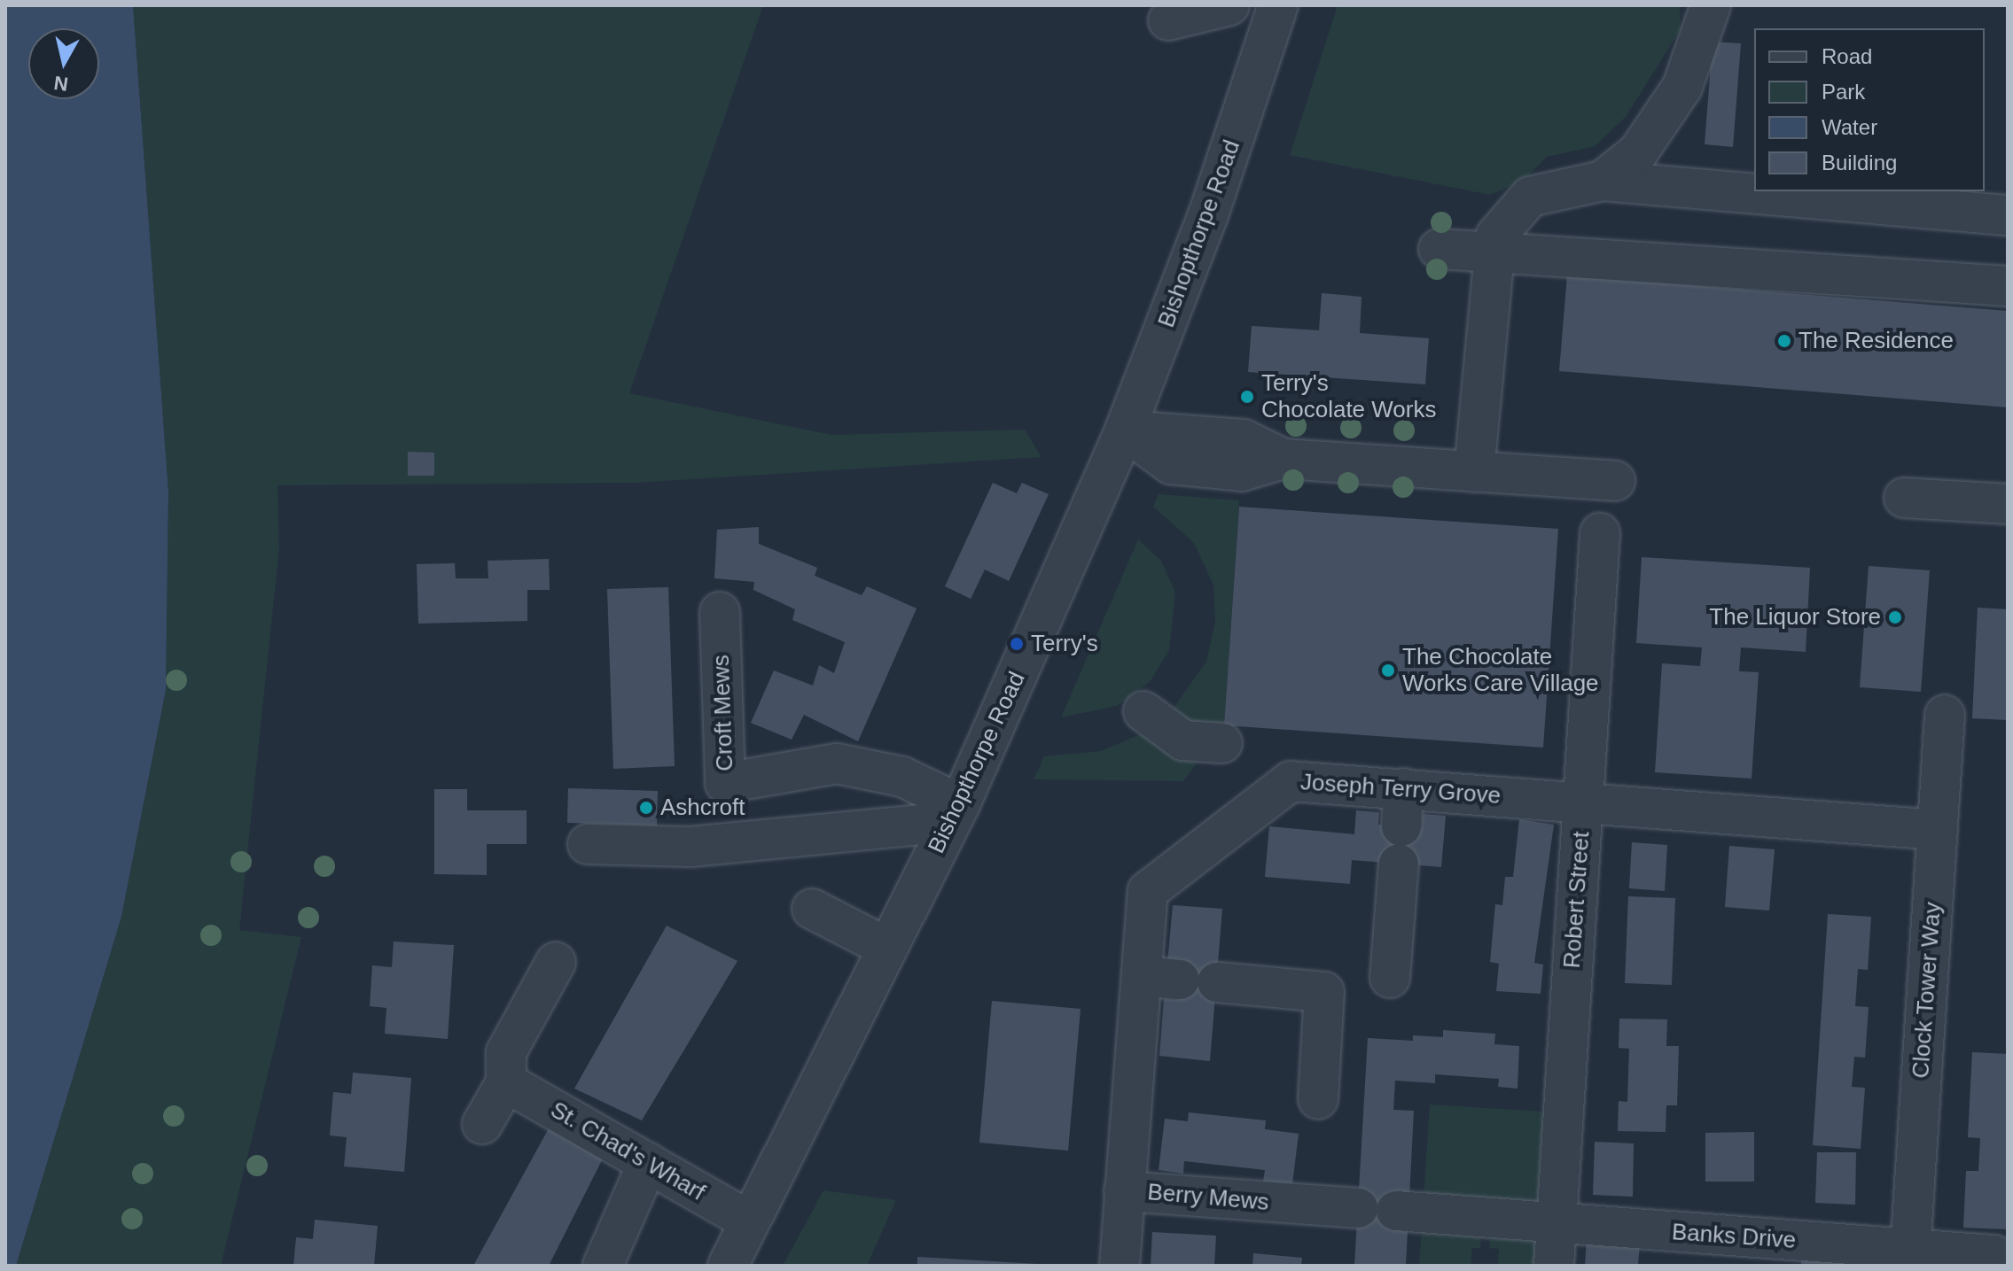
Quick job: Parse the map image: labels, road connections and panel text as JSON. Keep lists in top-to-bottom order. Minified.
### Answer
{"streets":{"street":["Bishopthorpe Road","Croft Mews","Joseph Terry Grove","Robert Street","Clock Tower Way","St. Chad's Wharf","Berry Mews","Banks Drive"]},"crossings":[["Bishopthorpe Road","Croft Mews"],["Bishopthorpe Road","St. Chad's Wharf"],["Joseph Terry Grove","Robert Street"],["Joseph Terry Grove","Clock Tower Way"],["Joseph Terry Grove","Berry Mews"],["Robert Street","Banks Drive"],["Clock Tower Way","Banks Drive"]],"places":["The Residence","Terry's Chocolate Works","The Liquor Store","Terry's","The Chocolate Works Care Village","Ashcroft"],"legend":["Road","Park","Water","Building"],"north":"bottom"}
